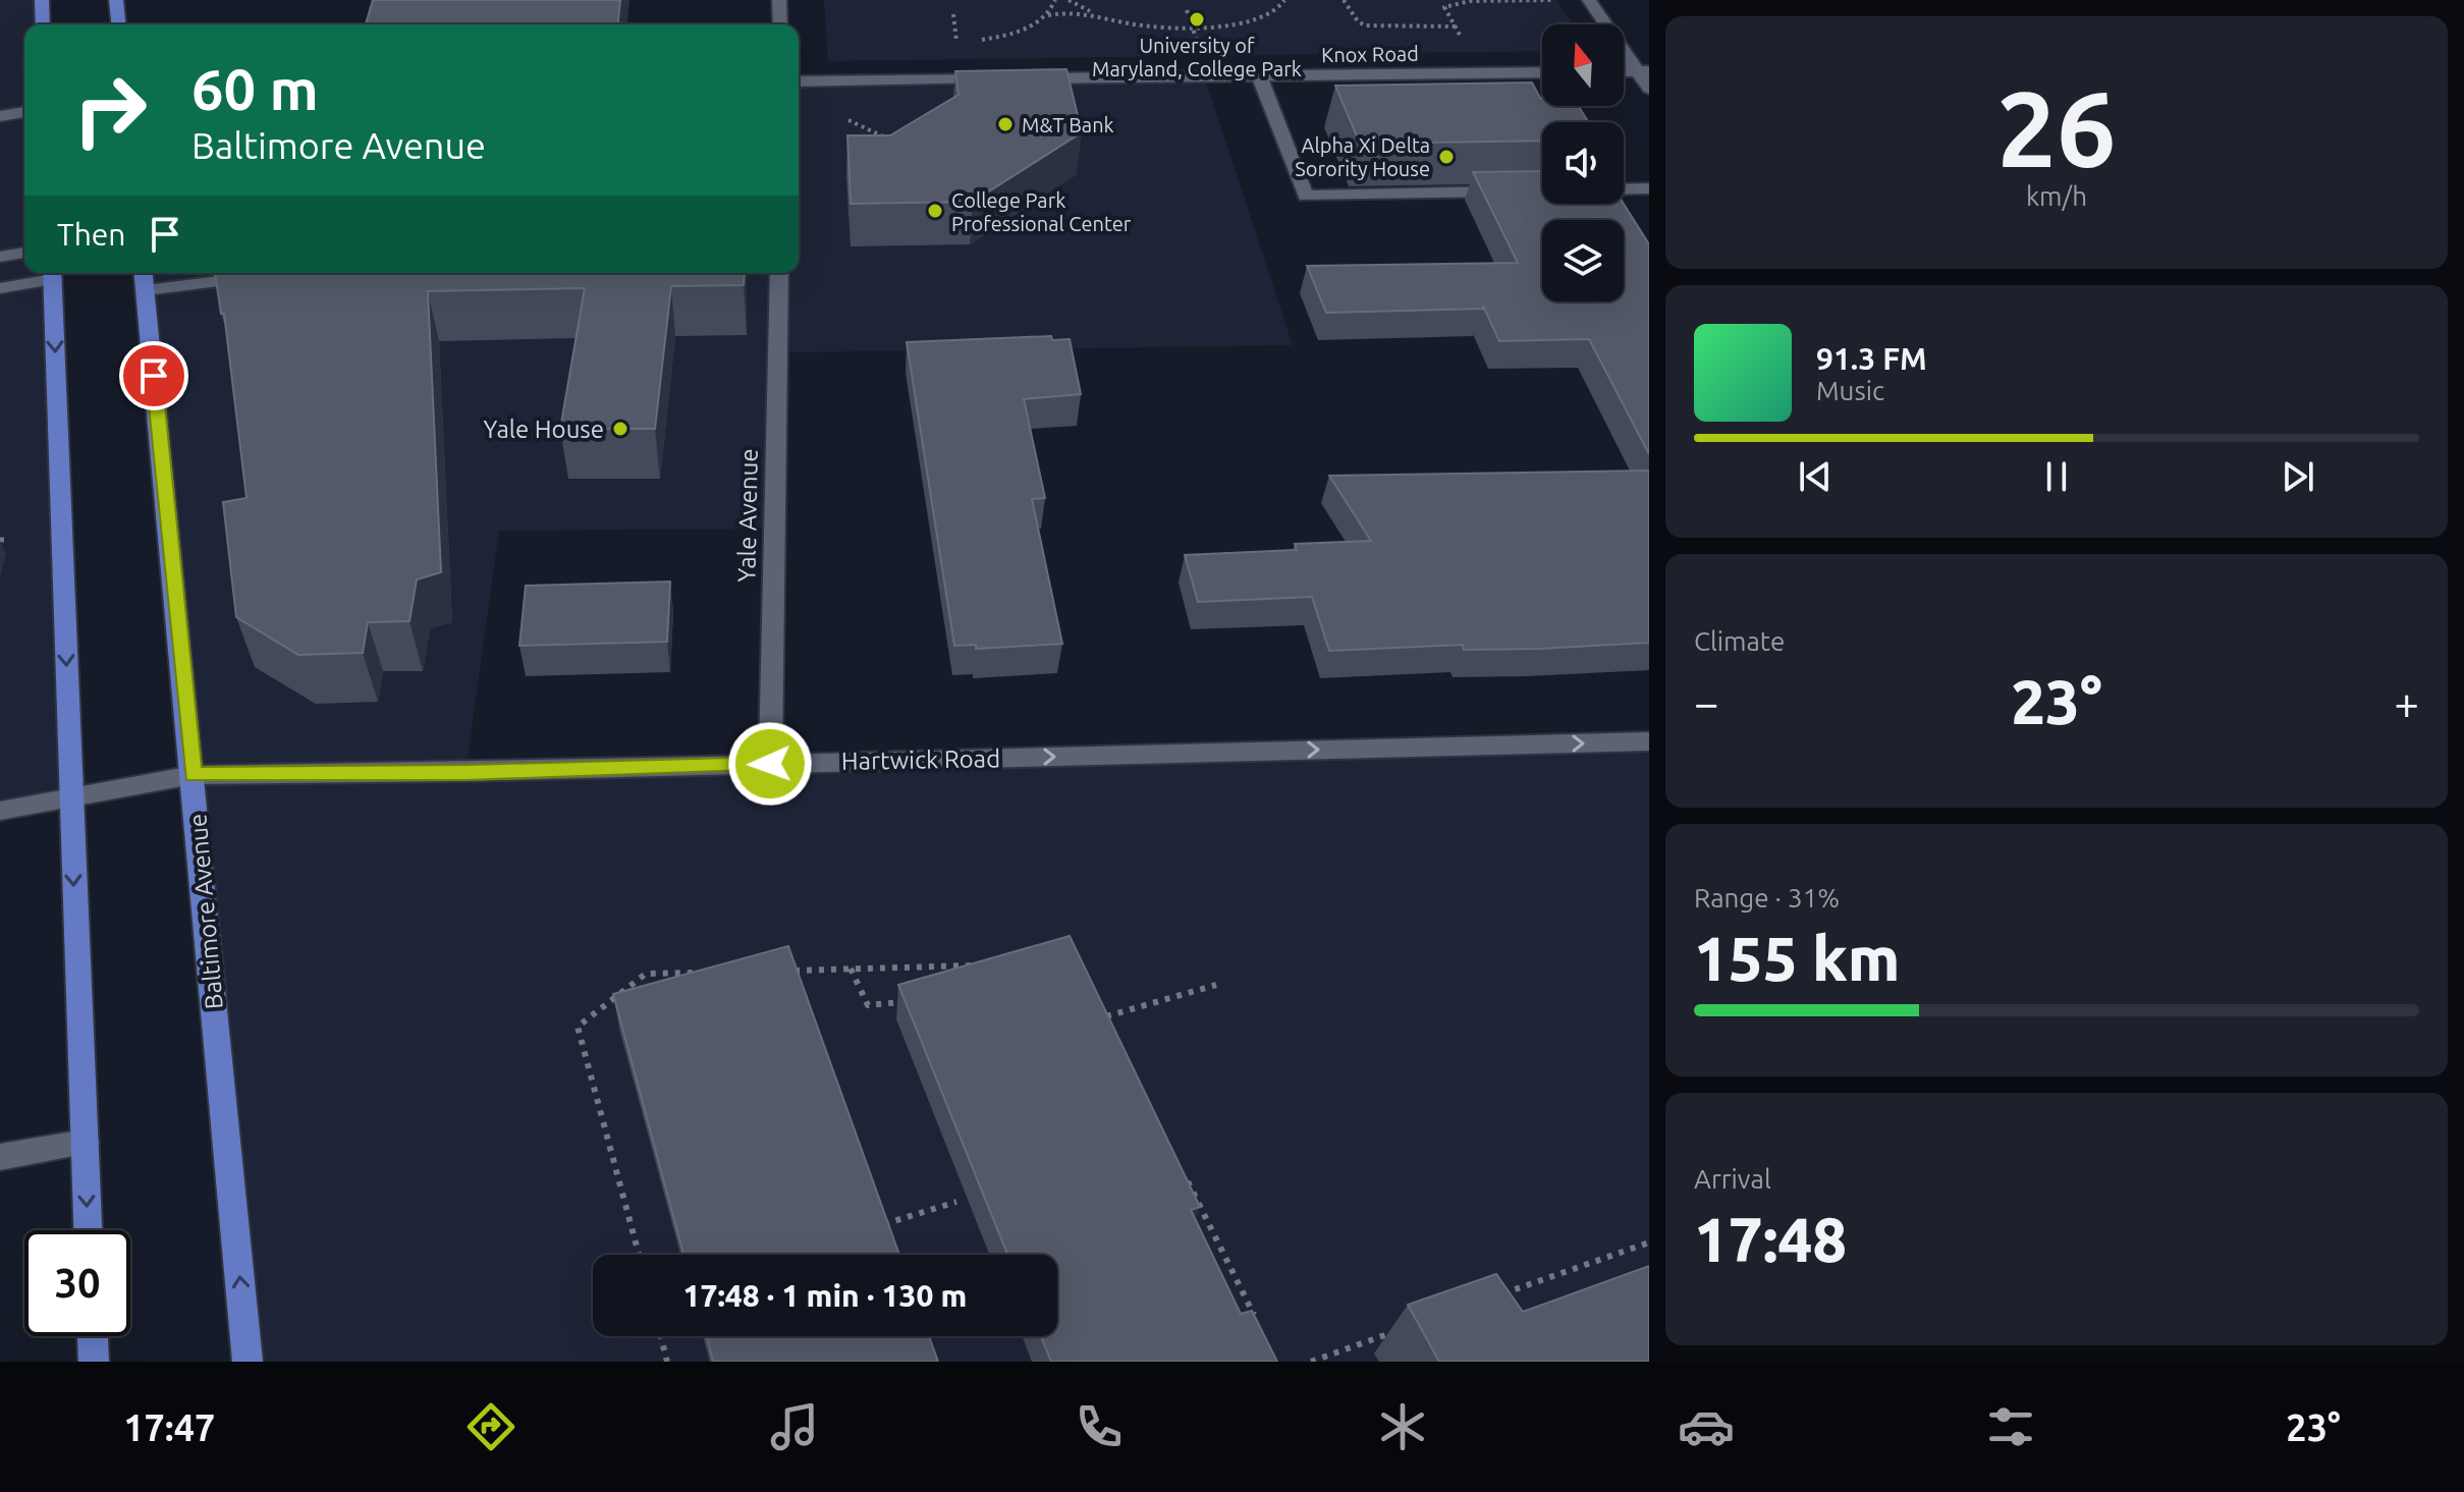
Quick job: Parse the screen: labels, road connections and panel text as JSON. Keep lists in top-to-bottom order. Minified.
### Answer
{"streets":{"main road":["Baltimore Avenue"],"street":["Knox Road","Yale Avenue","Hartwick Road"]},"crossings":[["Yale Avenue","Hartwick Road"],["Hartwick Road","Baltimore Avenue"]],"one_way":["Hartwick Road"],"places":["University of Maryland, College Park","M&T Bank","Alpha Xi Delta Sorority House","College Park Professional Center","Yale House"],"north":"top","page":{"tile":[["26","km/h"],"Climate",["Range · 31%","155 km"],["Arrival","17:48"]],"turn":["60 m","Baltimore Avenue"],"then":"Then","song":["91.3 FM","Music"],"heat":["−","23°","+"],"limit":"30","trip":"17:48 · 1 min · 130 m","tabs":["17:47","23°"]}}
